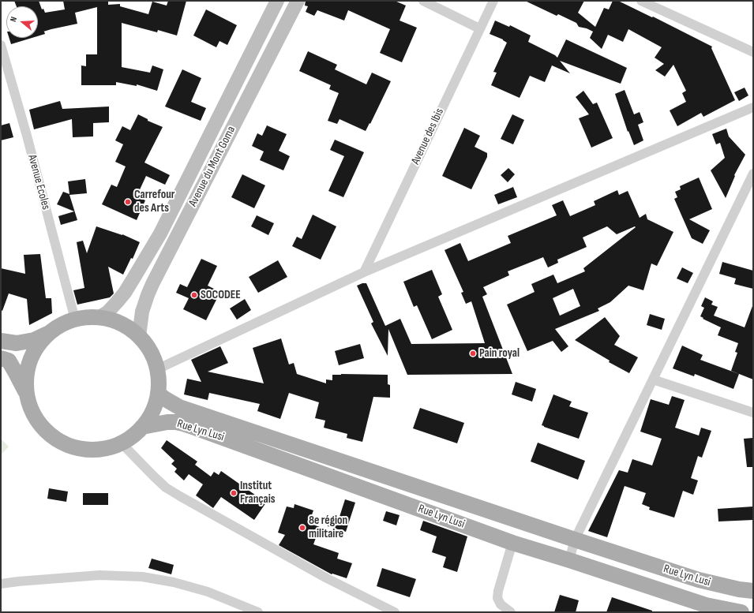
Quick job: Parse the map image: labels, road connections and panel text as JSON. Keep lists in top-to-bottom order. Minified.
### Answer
{"streets":{"main road":["Rue Lyn Lusi"],"street":["Avenue des Ibis","Avenue du Mont Goma","Avenue Ecoles"]},"places":["Carrefour des Arts","SOCODEE","Pain royal","Institut Français","8e région militaire"],"north":"left"}
